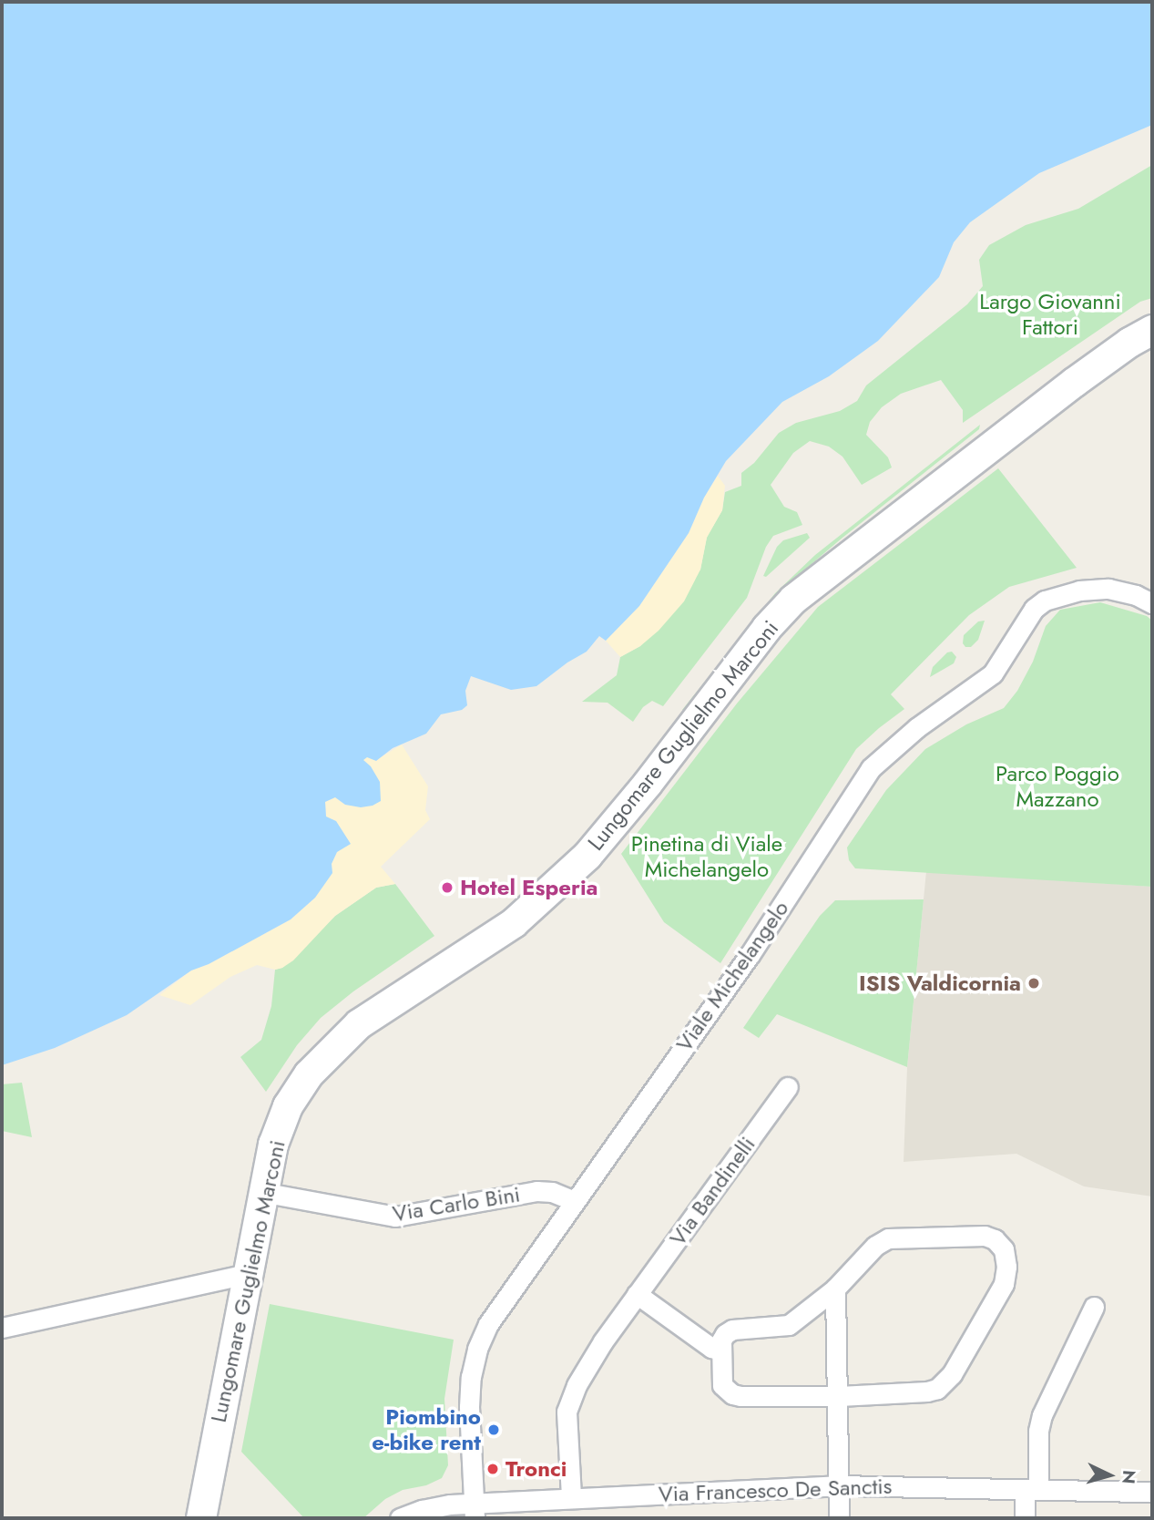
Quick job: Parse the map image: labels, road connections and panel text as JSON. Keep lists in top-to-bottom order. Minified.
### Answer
{"streets":{"street":["Lungomare Guglielmo Marconi","Viale Michelangelo","Via Bandinelli","Via Carlo Bini","Via Francesco De Sanctis"]},"crossings":[["Lungomare Guglielmo Marconi","Via Carlo Bini"],["Viale Michelangelo","Via Carlo Bini"],["Viale Michelangelo","Via Francesco De Sanctis"],["Via Bandinelli","Via Francesco De Sanctis"]],"parks":["Largo Giovanni Fattori","Parco Poggio Mazzano","Pinetina di Viale Michelangelo"],"places":["Hotel Esperia","ISIS Valdicornia","Piombino e-bike rent","Tronci"],"north":"right"}
